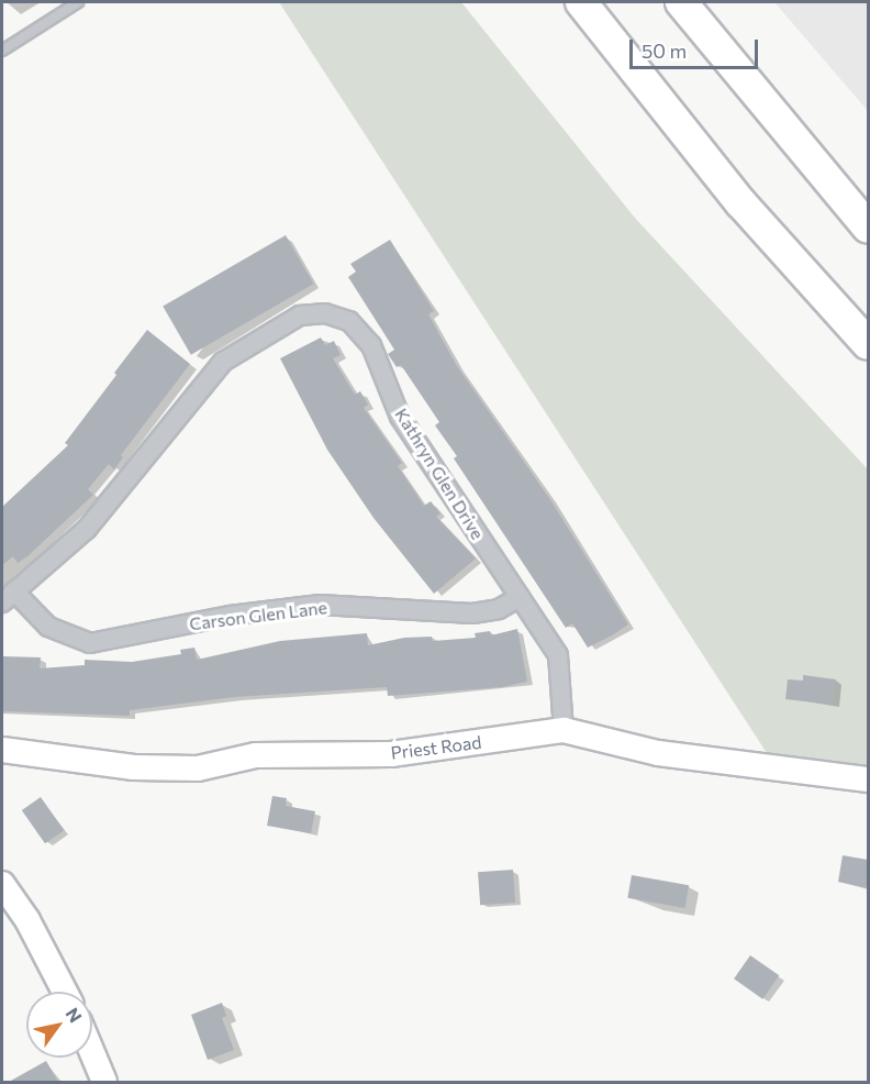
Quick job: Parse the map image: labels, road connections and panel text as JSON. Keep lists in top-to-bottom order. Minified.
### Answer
{"streets":{"street":["Kathryn Glen Drive","Carson Glen Lane","Priest Road"]},"crossings":[["Kathryn Glen Drive","Carson Glen Lane"],["Kathryn Glen Drive","Priest Road"]],"scale_bar":"50 m","north":"top right"}
